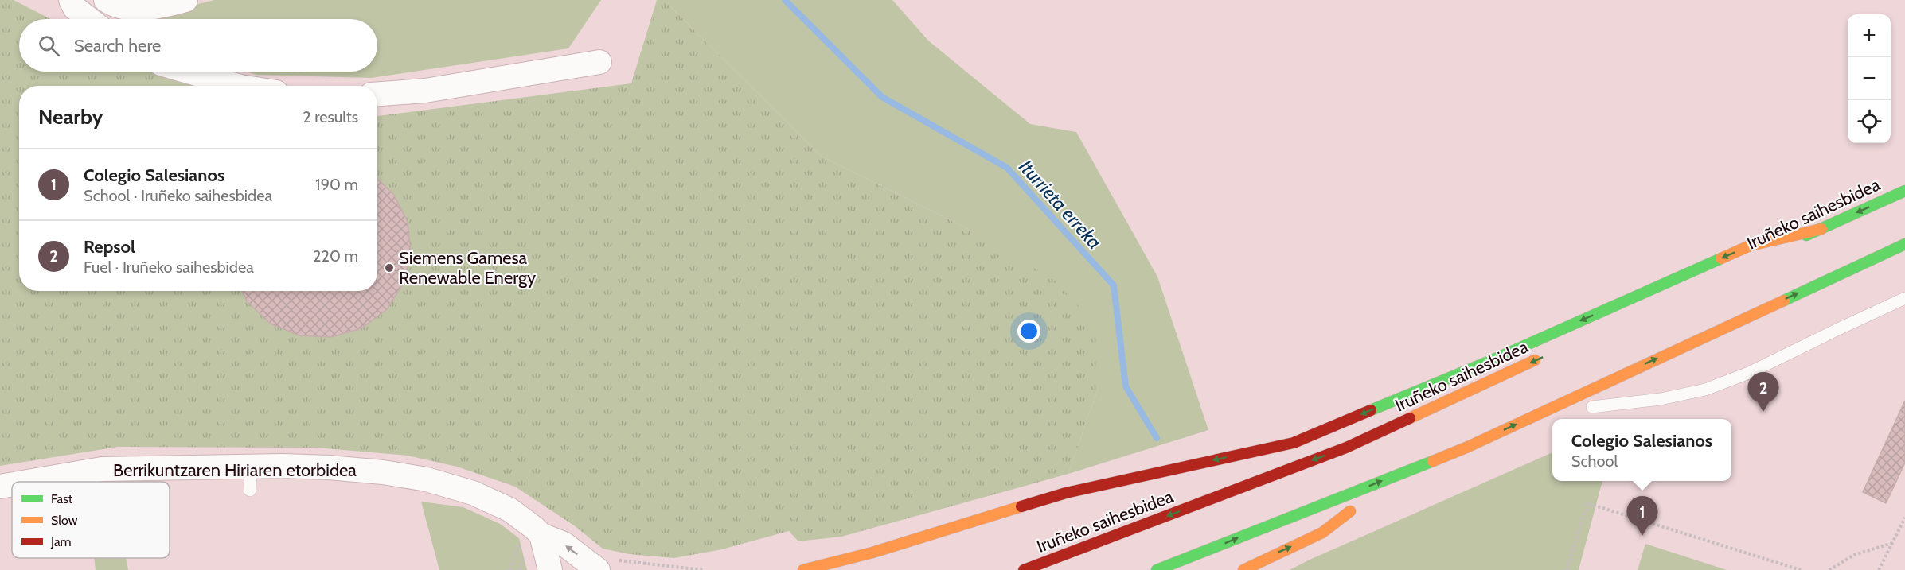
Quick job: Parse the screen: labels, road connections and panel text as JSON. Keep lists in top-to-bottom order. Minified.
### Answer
{"streets":{"highway":["Iruñeko saihesbidea"],"street":["Berrikuntzaren Hiriaren etorbidea"]},"water":["Iturrieta erreka"],"places":["Siemens Gamesa Renewable Energy"],"legend":["Fast","Slow","Jam"],"page":{"map_buttons":["+","−"],"search":"Search here","heading":["Nearby","2 results"],"list":[{"mark":"1","name":"Colegio Salesianos","note":"School · Iruñeko saihesbidea","value":"190 m"},{"mark":"2","name":"Repsol","note":"Fuel · Iruñeko saihesbidea","value":"220 m"}],"pins":["2","1"],"popup":["Colegio Salesianos","School"]}}
